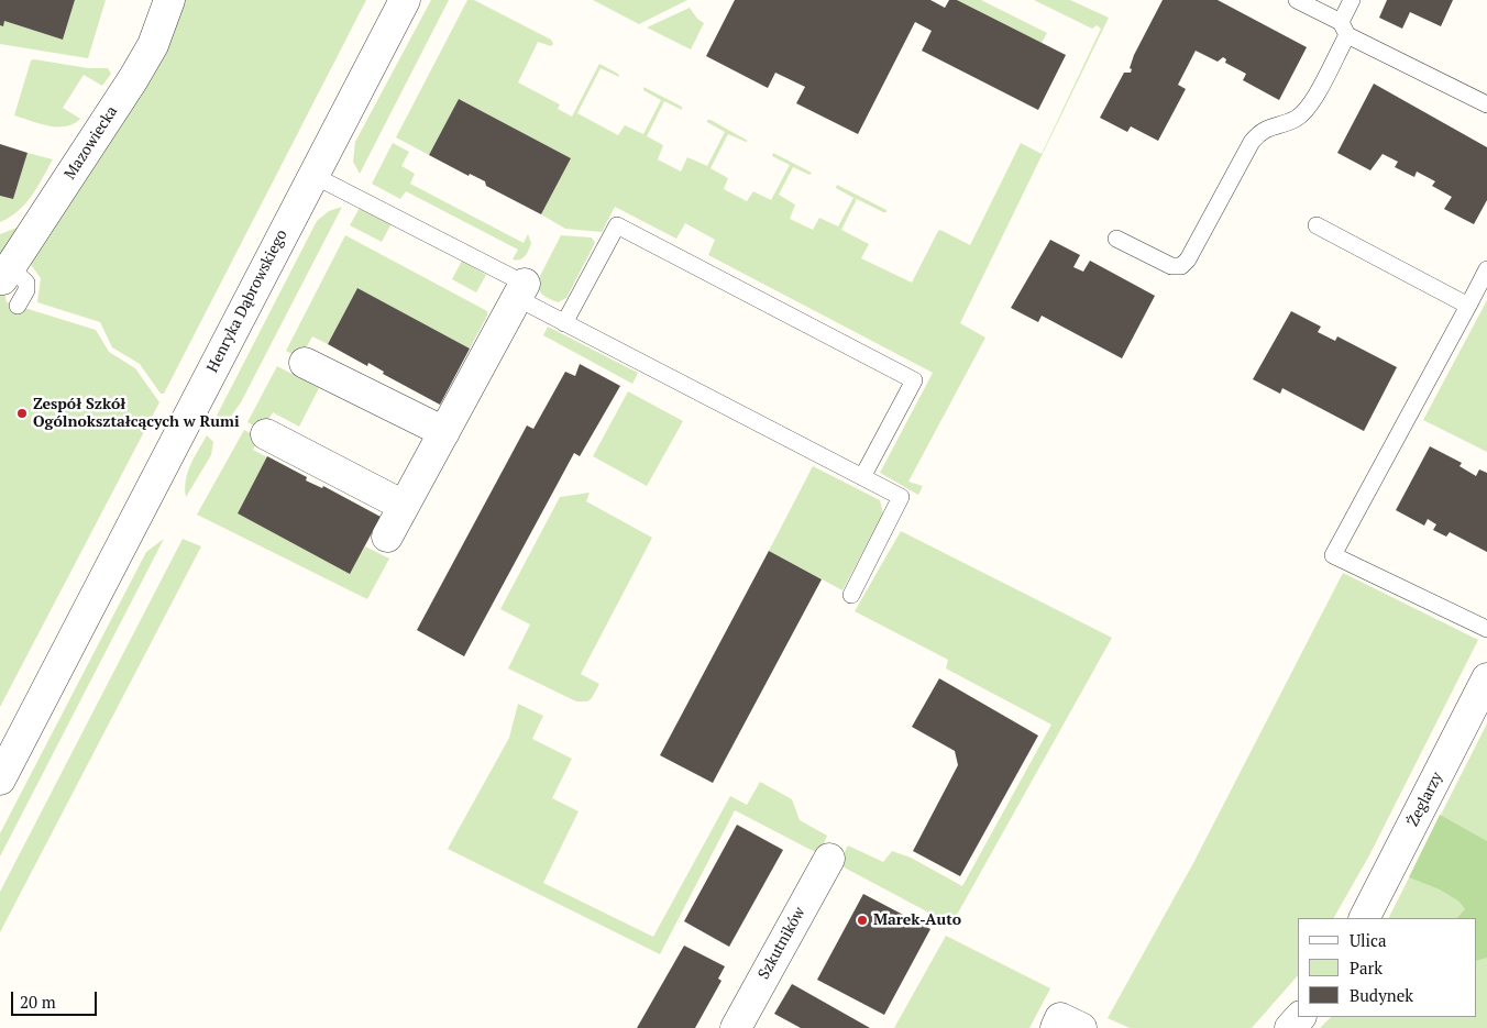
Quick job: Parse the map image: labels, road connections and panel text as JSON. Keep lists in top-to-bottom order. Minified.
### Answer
{"streets":{"street":["Mazowiecka","Henryka Dąbrowskiego","Żeglarzy","Szkutników"]},"places":["Zespół Szkół Ogólnokształcących w Rumi","Marek-Auto"],"legend":["Ulica","Park","Budynek"],"scale_bar":"20 m"}
